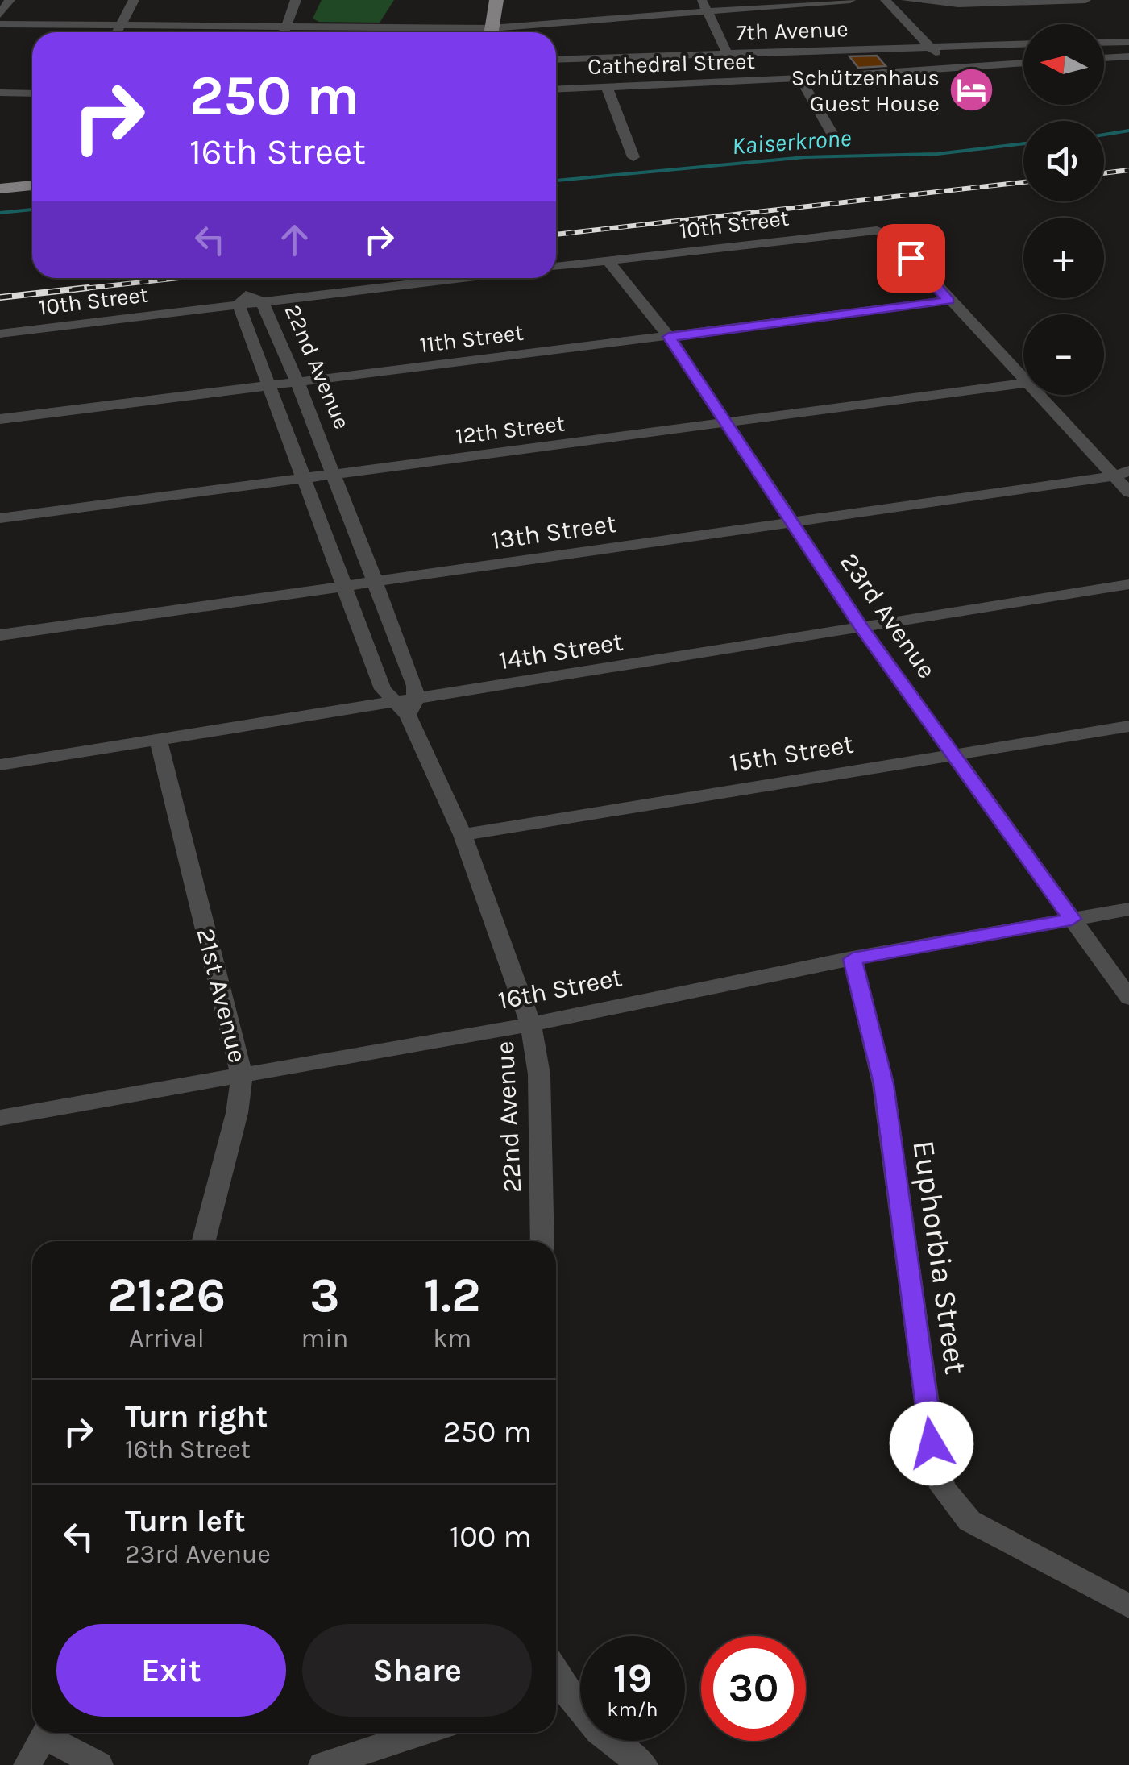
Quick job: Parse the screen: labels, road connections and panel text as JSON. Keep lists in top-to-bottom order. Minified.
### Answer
{"streets":{"street":["7th Avenue","Cathedral Street","10th Street","11th Street","22nd Avenue","12th Street","13th Street","23rd Avenue","14th Street","15th Street","16th Street","21st Avenue","Euphorbia Street"]},"crossings":[["10th Street","11th Street"],["10th Street","22nd Avenue"],["10th Street","23rd Avenue"],["11th Street","22nd Avenue"],["11th Street","23rd Avenue"],["22nd Avenue","12th Street"],["22nd Avenue","13th Street"],["22nd Avenue","14th Street"],["22nd Avenue","15th Street"],["22nd Avenue","16th Street"],["12th Street","23rd Avenue"],["13th Street","23rd Avenue"],["23rd Avenue","14th Street"],["23rd Avenue","15th Street"],["23rd Avenue","16th Street"],["14th Street","21st Avenue"],["16th Street","21st Avenue"],["16th Street","Euphorbia Street"]],"water":["Kaiserkrone"],"places":{"hotel":["Schützenhaus Guest House"]},"north":"left","page":{"map_buttons":["+","−"],"turn":["250 m","16th Street"],"eta":["21:26","Arrival","3","min","1.2","km"],"list":[{"name":"Turn right","note":"16th Street","value":"250 m"},{"name":"Turn left","note":"23rd Avenue","value":"100 m"}],"buttons":["Exit","Share"],"speed":"19 km/h","limit":"30"}}
